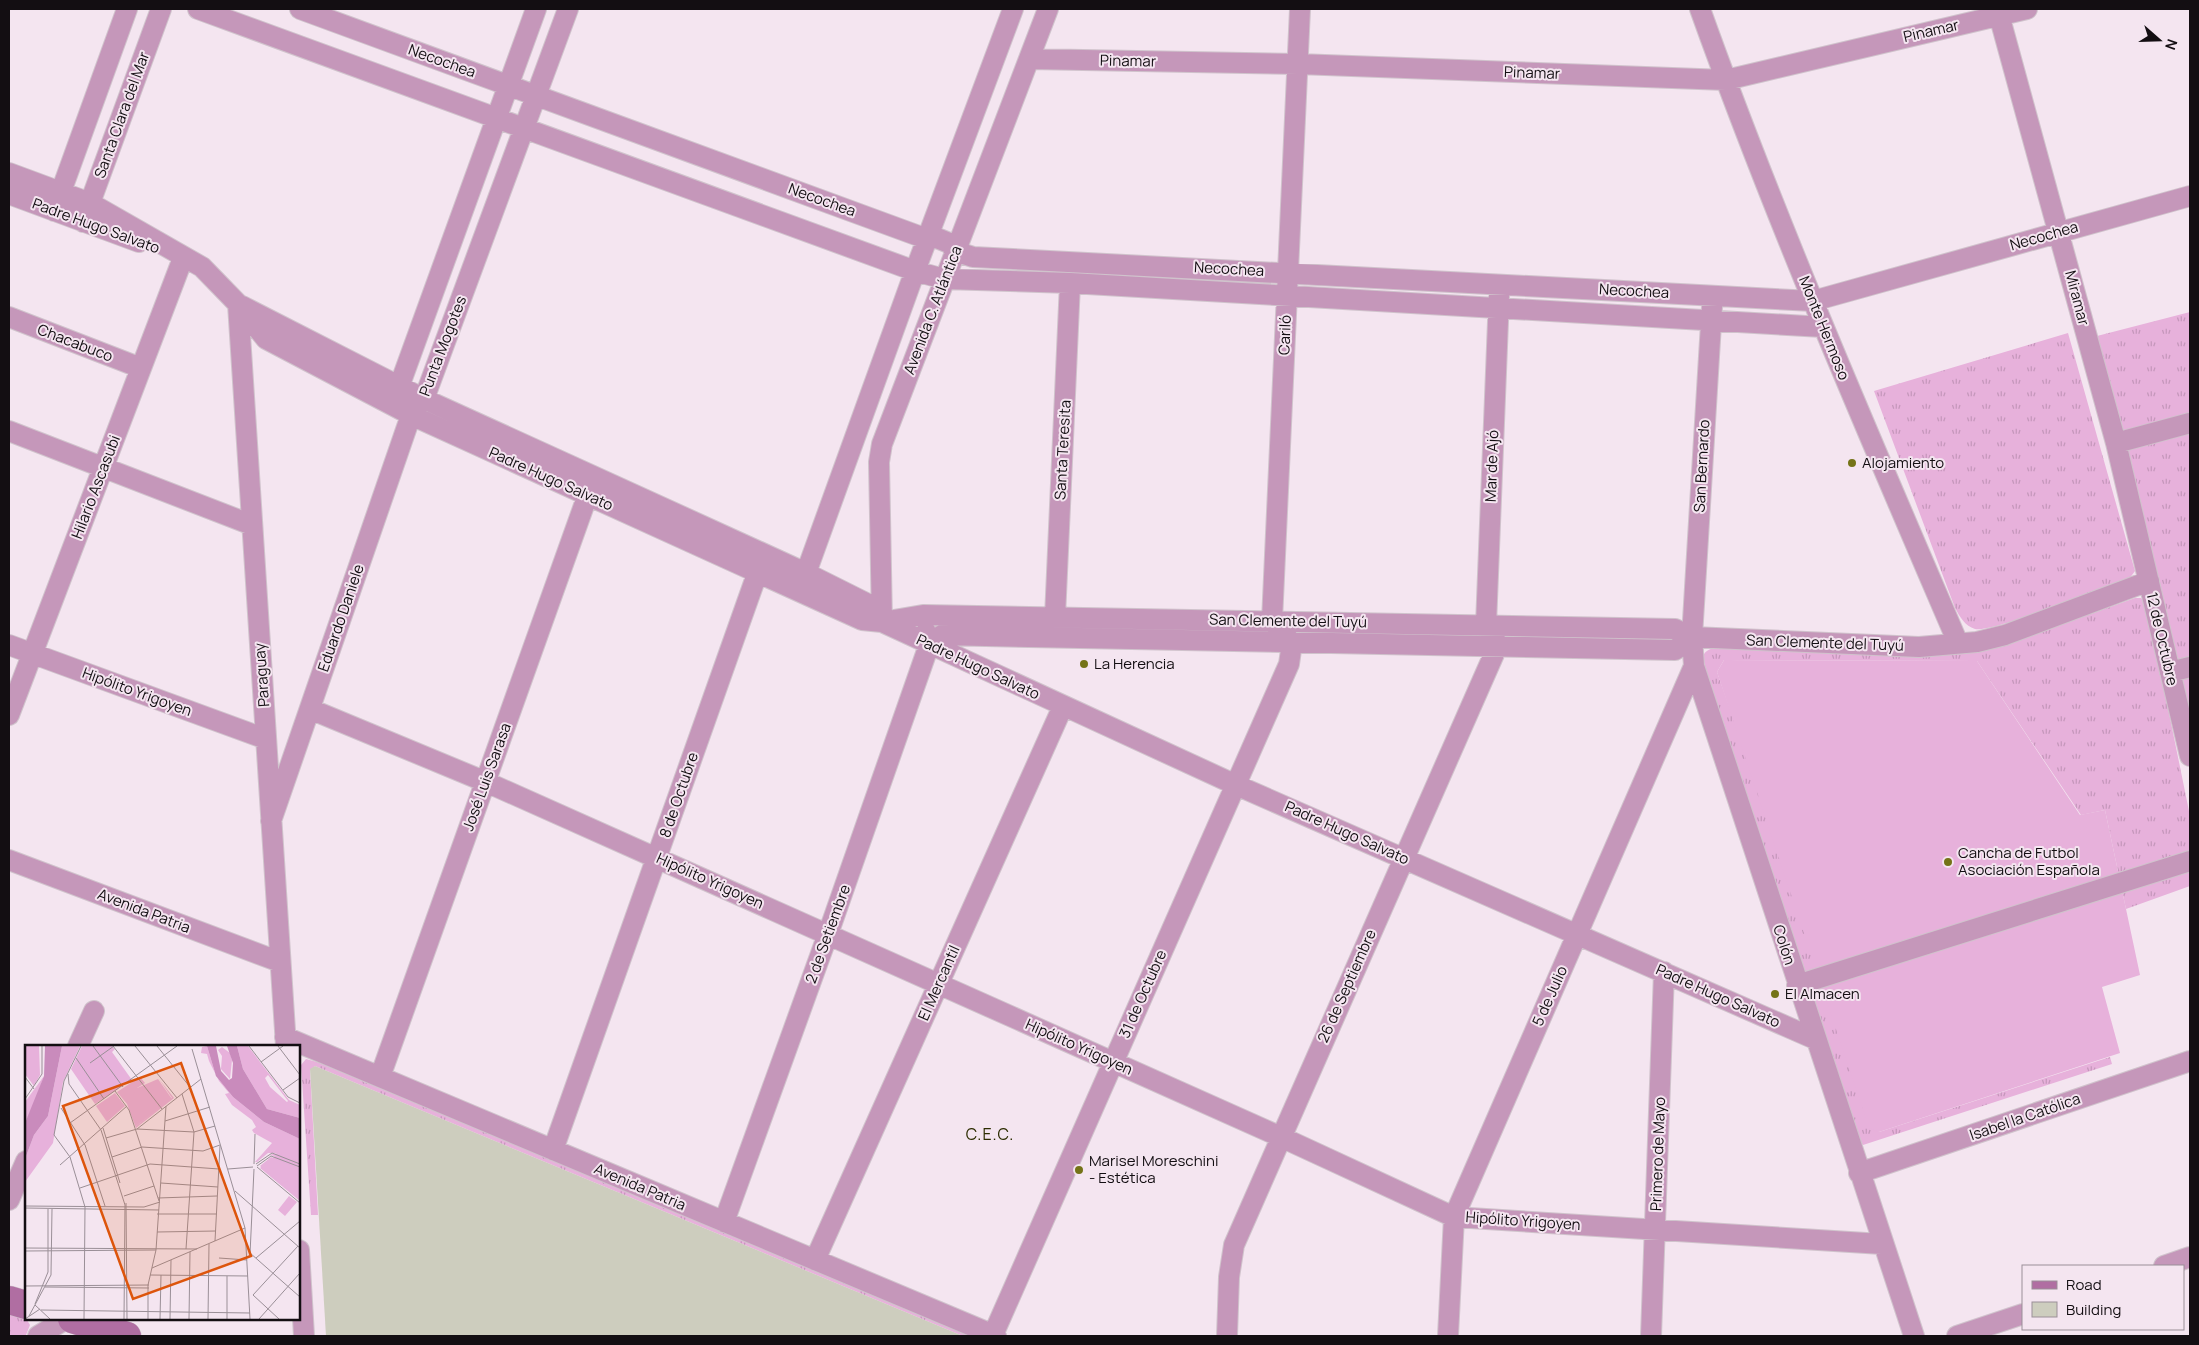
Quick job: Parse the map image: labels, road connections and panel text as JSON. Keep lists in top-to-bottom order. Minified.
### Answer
{"streets":{"street":["Pinamar","Necochea","Santa Clara del Mar","Padre Hugo Salvato","Miramar","Avenida C. Atlántica","Monte Hermoso","Cariló","Chacabuco","Punta Mogotes","Santa Teresita","Mar de Ajó","San Bernardo","Hilario Ascasubi","Eduardo Daniele","San Clemente del Tuyú","12 de Octubre","Paraguay","Hipólito Yrigoyen","José Luis Sarasa","8 de Octubre","Avenida Patria","2 de Setiembre","Colón","El Mercantil","26 de Septiembre","31 de Octubre","5 de Julio","Isabel la Católica","Primero de Mayo"]},"crossings":[["Pinamar","Miramar"],["Pinamar","Avenida C. Atlántica"],["Pinamar","Monte Hermoso"],["Pinamar","Cariló"],["Necochea","Miramar"],["Necochea","Avenida C. Atlántica"],["Necochea","Monte Hermoso"],["Necochea","Cariló"],["Necochea","Punta Mogotes"],["Necochea","Santa Teresita"],["Necochea","Mar de Ajó"],["Necochea","San Bernardo"],["Santa Clara del Mar","Padre Hugo Salvato"],["Padre Hugo Salvato","Avenida C. Atlántica"],["Padre Hugo Salvato","Punta Mogotes"],["Padre Hugo Salvato","Hilario Ascasubi"],["Padre Hugo Salvato","Eduardo Daniele"],["Padre Hugo Salvato","San Clemente del Tuyú"],["Padre Hugo Salvato","Paraguay"],["Padre Hugo Salvato","José Luis Sarasa"],["Padre Hugo Salvato","8 de Octubre"],["Padre Hugo Salvato","2 de Setiembre"],["Padre Hugo Salvato","Colón"],["Padre Hugo Salvato","El Mercantil"],["Padre Hugo Salvato","26 de Septiembre"],["Padre Hugo Salvato","31 de Octubre"],["Padre Hugo Salvato","5 de Julio"],["Padre Hugo Salvato","Primero de Mayo"],["Miramar","San Clemente del Tuyú"],["Miramar","12 de Octubre"],["Avenida C. Atlántica","San Clemente del Tuyú"],["Monte Hermoso","San Clemente del Tuyú"],["Cariló","San Clemente del Tuyú"],["Chacabuco","Hilario Ascasubi"],["Punta Mogotes","Eduardo Daniele"],["Santa Teresita","San Clemente del Tuyú"],["Mar de Ajó","San Clemente del Tuyú"],["San Bernardo","San Clemente del Tuyú"],["San Bernardo","Colón"],["Hilario Ascasubi","Hipólito Yrigoyen"],["Eduardo Daniele","Paraguay"],["Eduardo Daniele","Hipólito Yrigoyen"],["San Clemente del Tuyú","12 de Octubre"],["San Clemente del Tuyú","2 de Setiembre"],["San Clemente del Tuyú","Colón"],["San Clemente del Tuyú","26 de Septiembre"],["San Clemente del Tuyú","31 de Octubre"],["Paraguay","Hipólito Yrigoyen"],["Paraguay","Avenida Patria"],["Hipólito Yrigoyen","José Luis Sarasa"],["Hipólito Yrigoyen","8 de Octubre"],["Hipólito Yrigoyen","2 de Setiembre"],["Hipólito Yrigoyen","Colón"],["Hipólito Yrigoyen","El Mercantil"],["Hipólito Yrigoyen","26 de Septiembre"],["Hipólito Yrigoyen","31 de Octubre"],["Hipólito Yrigoyen","5 de Julio"],["Hipólito Yrigoyen","Primero de Mayo"],["José Luis Sarasa","Avenida Patria"],["8 de Octubre","Avenida Patria"],["Avenida Patria","2 de Setiembre"],["Avenida Patria","El Mercantil"],["Avenida Patria","31 de Octubre"],["Colón","5 de Julio"],["Colón","Isabel la Católica"]],"districts":["C.E.C."],"places":["Alojamiento","La Herencia","Cancha de Futbol Asociación Española","El Almacen","Marisel Moreschini - Estética"],"legend":["Road","Building"],"north":"right"}
